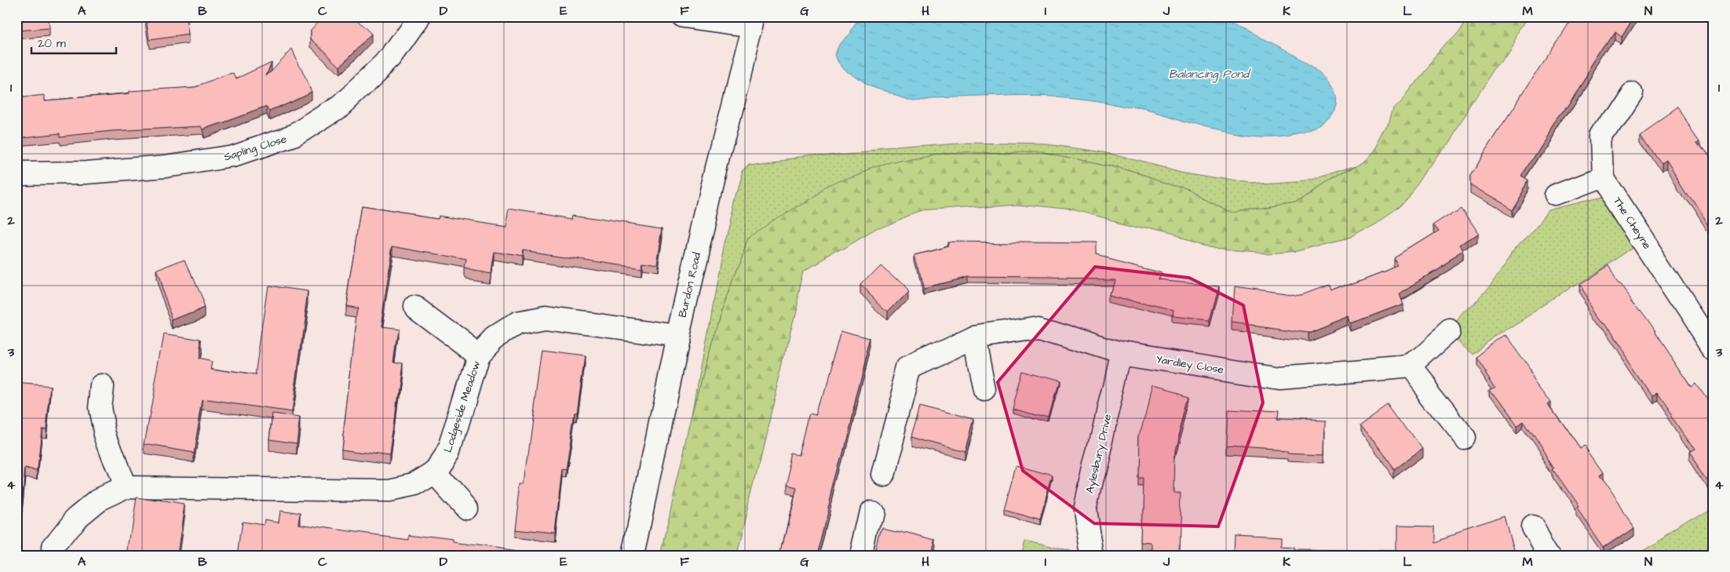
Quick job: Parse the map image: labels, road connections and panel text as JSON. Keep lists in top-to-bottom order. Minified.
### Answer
{"streets":{"street":["Sapling Close","The Cheyne","Burdon Road","Yardley Close","Lodgeside Meadow","Aylesbury Drive"]},"crossings":[["Burdon Road","Lodgeside Meadow"],["Yardley Close","Aylesbury Drive"]],"water":["Balancing Pond"],"scale_bar":"20 m","grid":{"columns":["A","B","C","D","E","F","G","H","I","J","K","L","M","N"],"rows":["1","2","3","4"]}}
